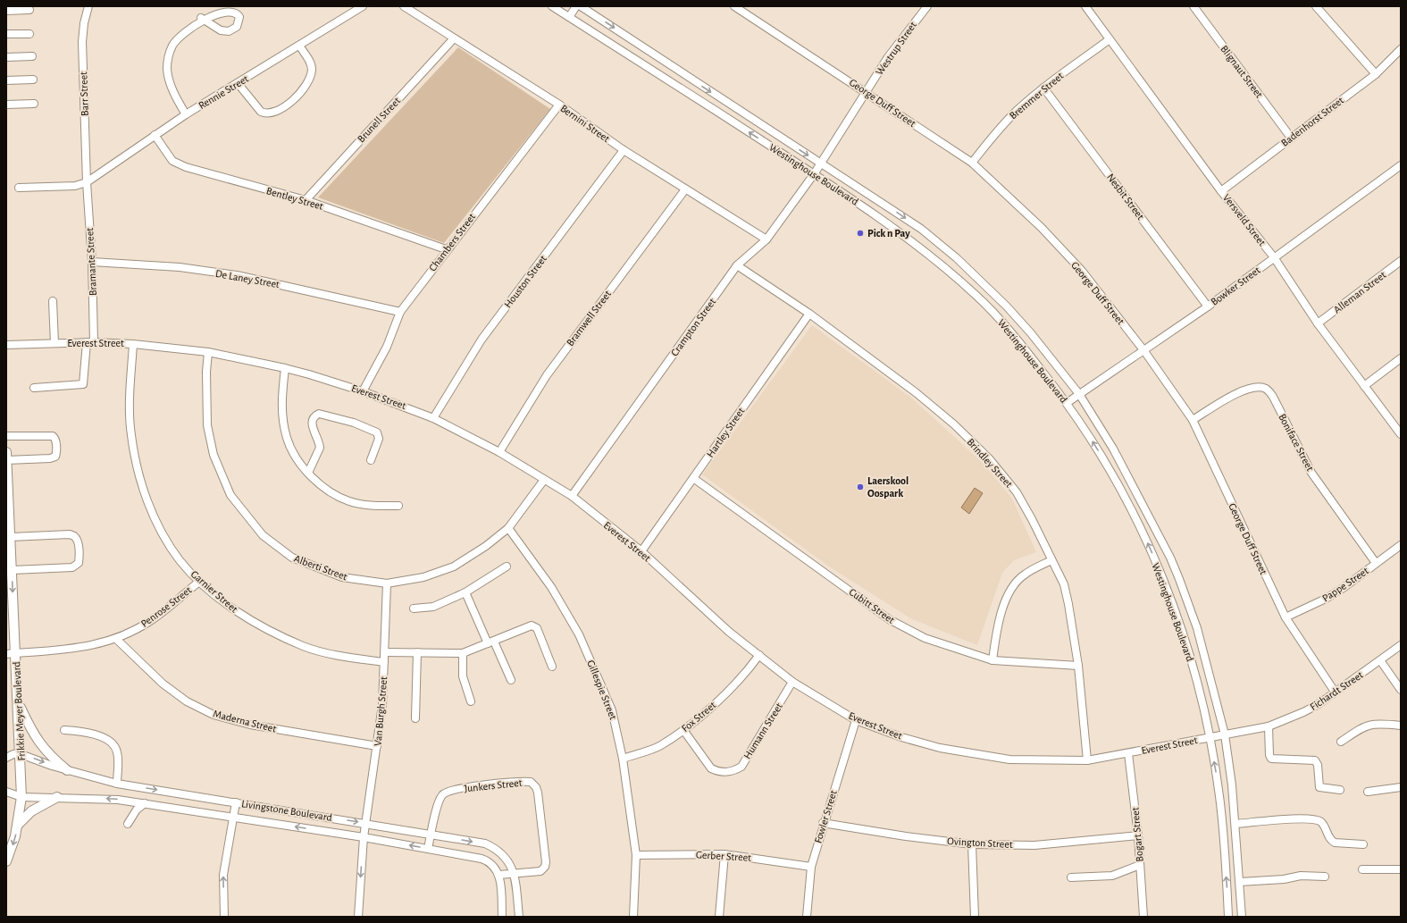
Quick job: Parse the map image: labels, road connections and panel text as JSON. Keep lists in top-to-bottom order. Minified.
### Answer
{"streets":{"main road":["Frikkie Meyer Boulevard"],"street":["Westrup Street","Blignaut Street","Rennie Street","Barr Street","Bremmer Street","George Duff Street","Brunell Street","Badenhorst Street","Bernini Street","Westinghouse Boulevard","Nesbit Street","Bentley Street","Versveld Street","Chambers Street","Bramante Street","De Laney Street","Houston Street","Bowker Street","Alleman Street","Bramwell Street","Crampton Street","Everest Street","Hartley Street","Boniface Street","Brindley Street","Alberti Street","Pappe Street","Garnier Street","Cubitt Street","Penrose Street","Gillespie Street","Fichardt Street","Van Burgh Street","Fox Street","Maderna Street","Humann Street","Junkers Street","Livingstone Boulevard","Fowler Street","Bogart Street","Ovington Street","Gerber Street"]},"crossings":[["Westrup Street","George Duff Street"],["Westrup Street","Westinghouse Boulevard"],["Westrup Street","Crampton Street"],["Blignaut Street","Badenhorst Street"],["Rennie Street","Barr Street"],["Rennie Street","Bentley Street"],["Rennie Street","Bramante Street"],["Barr Street","Bramante Street"],["Bremmer Street","George Duff Street"],["Bremmer Street","Nesbit Street"],["Bremmer Street","Versveld Street"],["George Duff Street","Bowker Street"],["George Duff Street","Boniface Street"],["George Duff Street","Pappe Street"],["George Duff Street","Fichardt Street"],["Brunell Street","Bernini Street"],["Brunell Street","Bentley Street"],["Badenhorst Street","Versveld Street"],["Bernini Street","Chambers Street"],["Bernini Street","Houston Street"],["Bernini Street","Bramwell Street"],["Bernini Street","Crampton Street"],["Westinghouse Boulevard","Bowker Street"],["Westinghouse Boulevard","Crampton Street"],["Westinghouse Boulevard","Everest Street"],["Westinghouse Boulevard","Fichardt Street"],["Nesbit Street","Bowker Street"],["Bentley Street","Chambers Street"],["Versveld Street","Bowker Street"],["Versveld Street","Alleman Street"],["Chambers Street","De Laney Street"],["Chambers Street","Everest Street"],["Bramante Street","De Laney Street"],["Bramante Street","Everest Street"],["Houston Street","Everest Street"],["Bramwell Street","Everest Street"],["Crampton Street","Everest Street"],["Crampton Street","Brindley Street"],["Everest Street","Hartley Street"],["Everest Street","Brindley Street"],["Everest Street","Alberti Street"],["Everest Street","Garnier Street"],["Everest Street","Fichardt Street"],["Everest Street","Fox Street"],["Everest Street","Humann Street"],["Everest Street","Fowler Street"],["Everest Street","Bogart Street"],["Hartley Street","Brindley Street"],["Hartley Street","Cubitt Street"],["Boniface Street","Pappe Street"],["Brindley Street","Cubitt Street"],["Alberti Street","Gillespie Street"],["Alberti Street","Van Burgh Street"],["Garnier Street","Penrose Street"],["Garnier Street","Van Burgh Street"],["Penrose Street","Frikkie Meyer Boulevard"],["Penrose Street","Maderna Street"],["Gillespie Street","Fox Street"],["Gillespie Street","Gerber Street"],["Frikkie Meyer Boulevard","Livingstone Boulevard"],["Van Burgh Street","Maderna Street"],["Van Burgh Street","Livingstone Boulevard"],["Fox Street","Humann Street"],["Junkers Street","Livingstone Boulevard"],["Fowler Street","Ovington Street"],["Fowler Street","Gerber Street"],["Bogart Street","Ovington Street"]],"places":["Pick n Pay","Laerskool Oospark"]}
